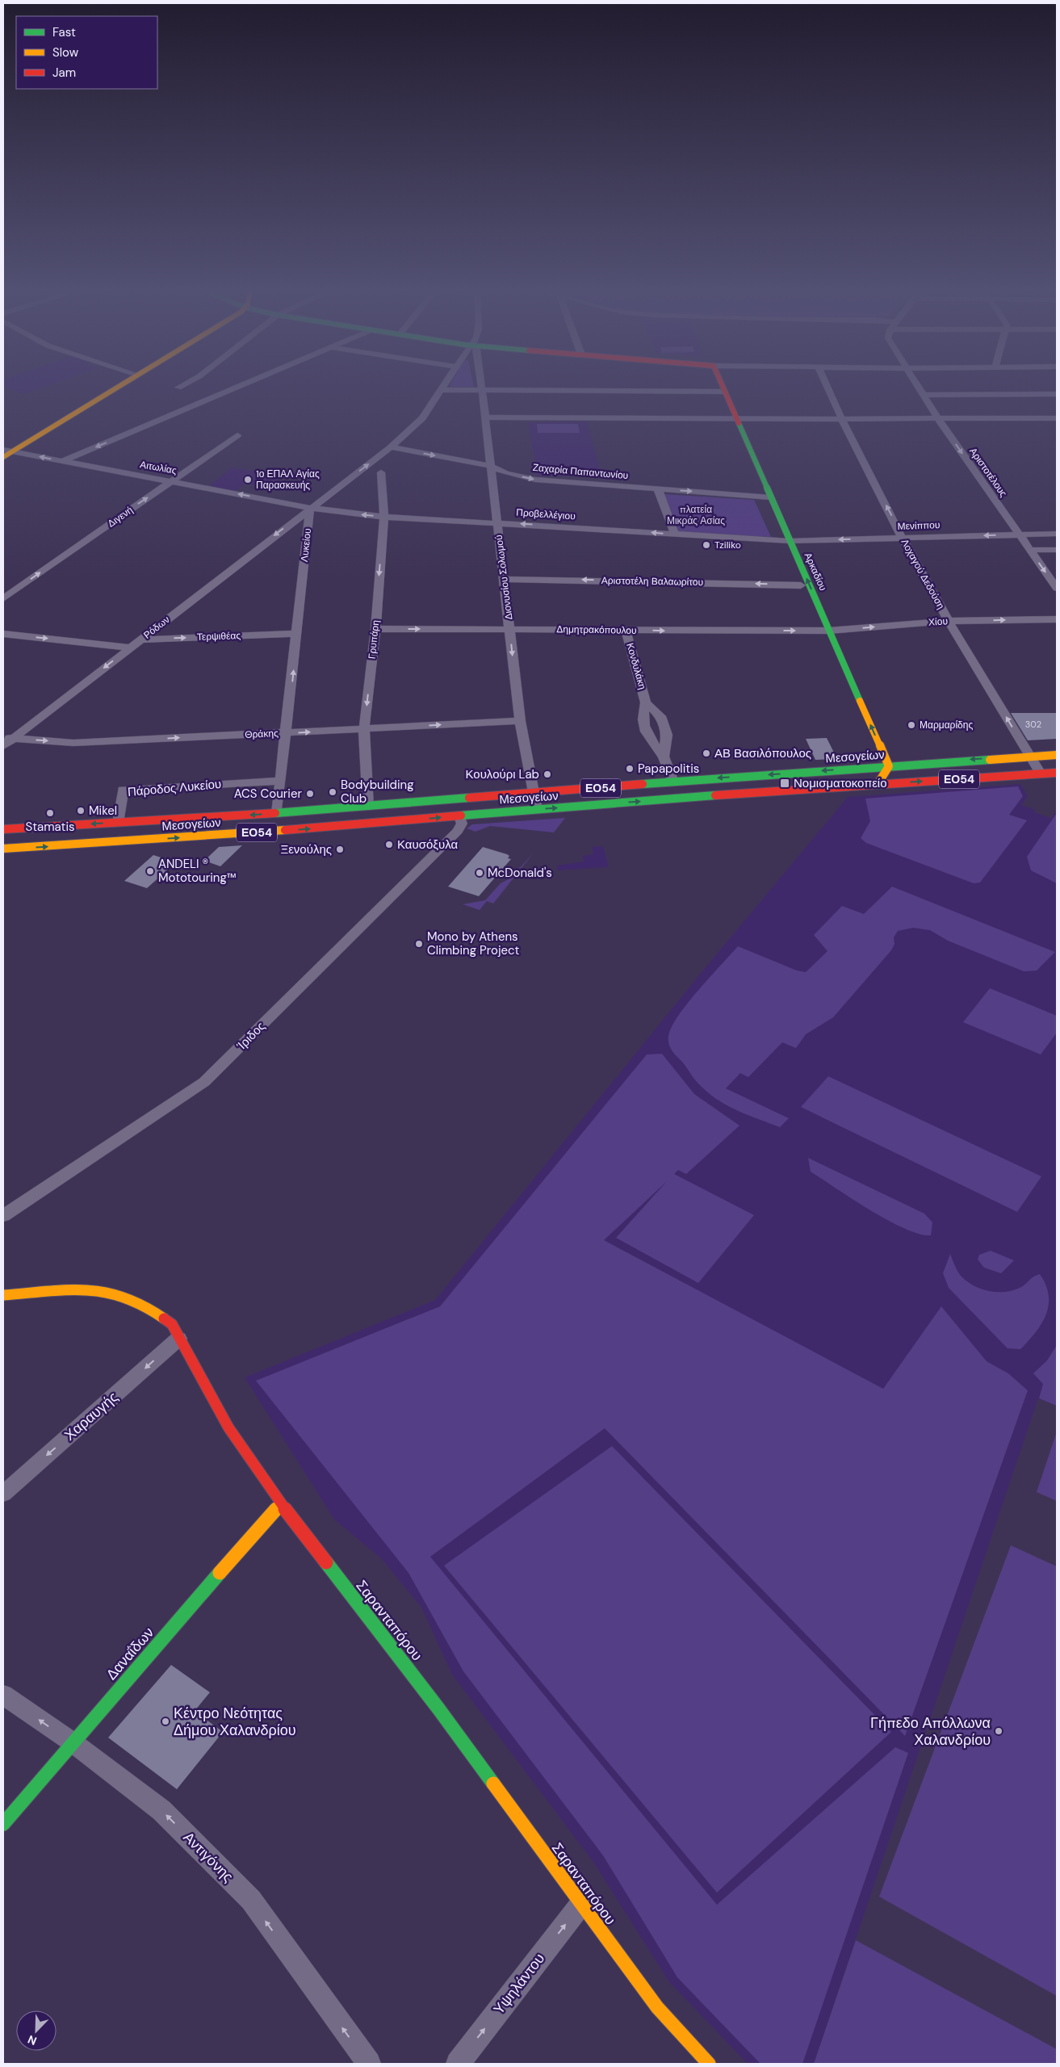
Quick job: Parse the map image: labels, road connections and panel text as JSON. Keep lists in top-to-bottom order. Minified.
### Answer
{"streets":{"street":["Αιτωλίας","Ζαχαρία Παπαντωνίου","Αριστοτέλους","Προβελλέγιου","Διγενή","Μενίππου","Λυκείου","Αρκαδίου","Λοχαγού Δεδούση","Διονυσίου Σολωμού","Αριστοτέλη Βαλαωρίτου","Χίου","Ρόδων","Δημητρακόπουλου","Τερψιθέας","Γρυπάρη","Κονδυλάκη","Θράκης","Μεσογείων","ΕΟ54","Πάροδος Λυκείου","Ίριδος","Χαραυγής","Σαρανταπόρου","Δαναΐδων","Αντιγόνης","Υψηλάντου"]},"crossings":[["Αιτωλίας","Προβελλέγιου"],["Αιτωλίας","Διγενή"],["Αιτωλίας","Λυκείου"],["Αιτωλίας","Ρόδων"],["Ζαχαρία Παπαντωνίου","Αρκαδίου"],["Ζαχαρία Παπαντωνίου","Διονυσίου Σολωμού"],["Αριστοτέλους","Μενίππου"],["Προβελλέγιου","Μενίππου"],["Προβελλέγιου","Λυκείου"],["Προβελλέγιου","Αρκαδίου"],["Προβελλέγιου","Διονυσίου Σολωμού"],["Προβελλέγιου","Ρόδων"],["Προβελλέγιου","Γρυπάρη"],["Μενίππου","Αρκαδίου"],["Μενίππου","Λοχαγού Δεδούση"],["Λυκείου","Ρόδων"],["Λυκείου","Τερψιθέας"],["Λυκείου","Θράκης"],["Λυκείου","Μεσογείων"],["Λυκείου","Πάροδος Λυκείου"],["Αρκαδίου","Αριστοτέλη Βαλαωρίτου"],["Αρκαδίου","Χίου"],["Αρκαδίου","Δημητρακόπουλου"],["Αρκαδίου","Μεσογείων"],["Λοχαγού Δεδούση","Χίου"],["Λοχαγού Δεδούση","Μεσογείων"],["Διονυσίου Σολωμού","Αριστοτέλη Βαλαωρίτου"],["Διονυσίου Σολωμού","Δημητρακόπουλου"],["Διονυσίου Σολωμού","Θράκης"],["Διονυσίου Σολωμού","Μεσογείων"],["Χίου","Δημητρακόπουλου"],["Ρόδων","Τερψιθέας"],["Ρόδων","Θράκης"],["Δημητρακόπουλου","Γρυπάρη"],["Δημητρακόπουλου","Κονδυλάκη"],["Γρυπάρη","Θράκης"],["Γρυπάρη","Μεσογείων"],["Κονδυλάκη","Μεσογείων"],["Μεσογείων","Πάροδος Λυκείου"],["Μεσογείων","Ίριδος"],["Χαραυγής","Σαρανταπόρου"],["Σαρανταπόρου","Δαναΐδων"],["Σαρανταπόρου","Υψηλάντου"],["Δαναΐδων","Αντιγόνης"]],"one_way":["Αιτωλίας","Αριστοτέλους","Λοχαγού Δεδούση","Αριστοτέλη Βαλαωρίτου","Χίου","Ρόδων","Δημητρακόπουλου","Τερψιθέας","Γρυπάρη","Θράκης","Χαραυγής","Αντιγόνης","Υψηλάντου"],"parks":["πλατεία Μικράς Ασίας"],"places":{"other":["1ο ΕΠΑΛ Αγίας Παρασκευής","Tziliko","Μαρμαρίδης","ΑΒ Βασιλόπουλος","Papapolitis","Κουλούρι Lab","Bodybuilding Club","ACS Courier","Mikel","Stamatis","Καυσόξυλα","Ξενούλης","ANDELI ® Mototouring™","McDonald's","Mono by Athens Climbing Project","Κέντρο Νεότητας Δήμου Χαλανδρίου","Γήπεδο Απόλλωνα Χαλανδρίου"],"transit":["Νομισματοκοπείο"]},"house_numbers":["302"],"legend":["Fast","Slow","Jam"],"north":"bottom left"}
